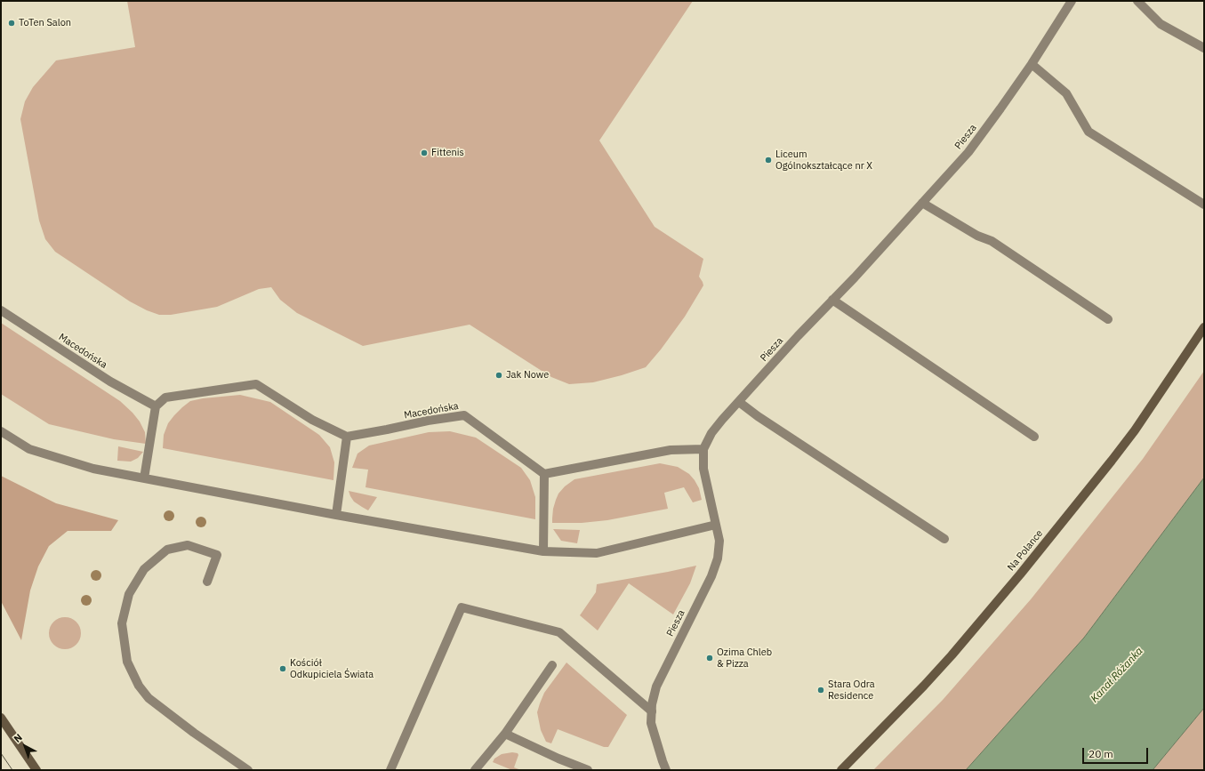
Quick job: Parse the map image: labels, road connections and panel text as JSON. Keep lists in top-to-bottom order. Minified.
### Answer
{"streets":{"street":["Piesza","Macedońska","Na Polance"]},"water":["Kanał Różanka"],"places":["ToTen Salon","Fittenis","Liceum Ogólnokształcące nr X","Jak Nowe","Ozima Chleb & Pizza","Kościół Odkupiciela Świata","Stara Odra Residence"],"scale_bar":"20 m","north":"top left"}
